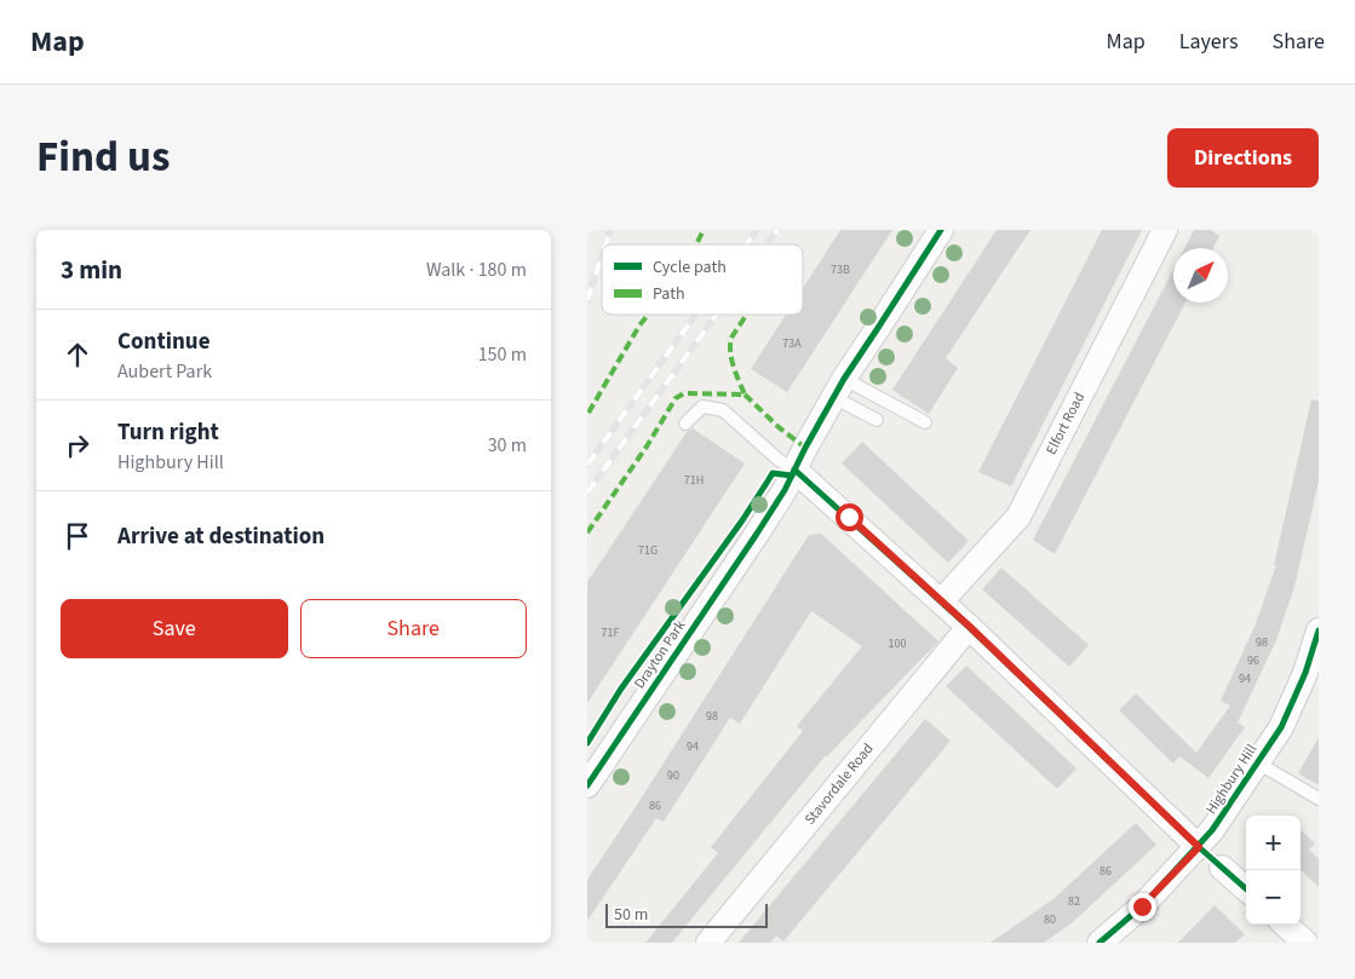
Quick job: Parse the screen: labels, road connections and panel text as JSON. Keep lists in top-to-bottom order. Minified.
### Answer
{"streets":{"street":["Elfort Road","Drayton Park","Highbury Hill","Stavordale Road"]},"house_numbers":["73B","73A","71H","71G","71F","98","100","96","94","98","94","90","86","86","82","80"],"legend":["Cycle path","Path"],"scale_bar":"50 m","north":"top right","page":{"header":"Map","nav":["Map","Layers","Share"],"title":"Find us","buttons":["Directions",["Save","Share"]],"heading":["3 min","Walk · 180 m"],"list":[["Continue","Aubert Park","150 m"],["Turn right","Highbury Hill","30 m"],"Arrive at destination"],"map_buttons":["+","−"],"scale":"50 m"}}
